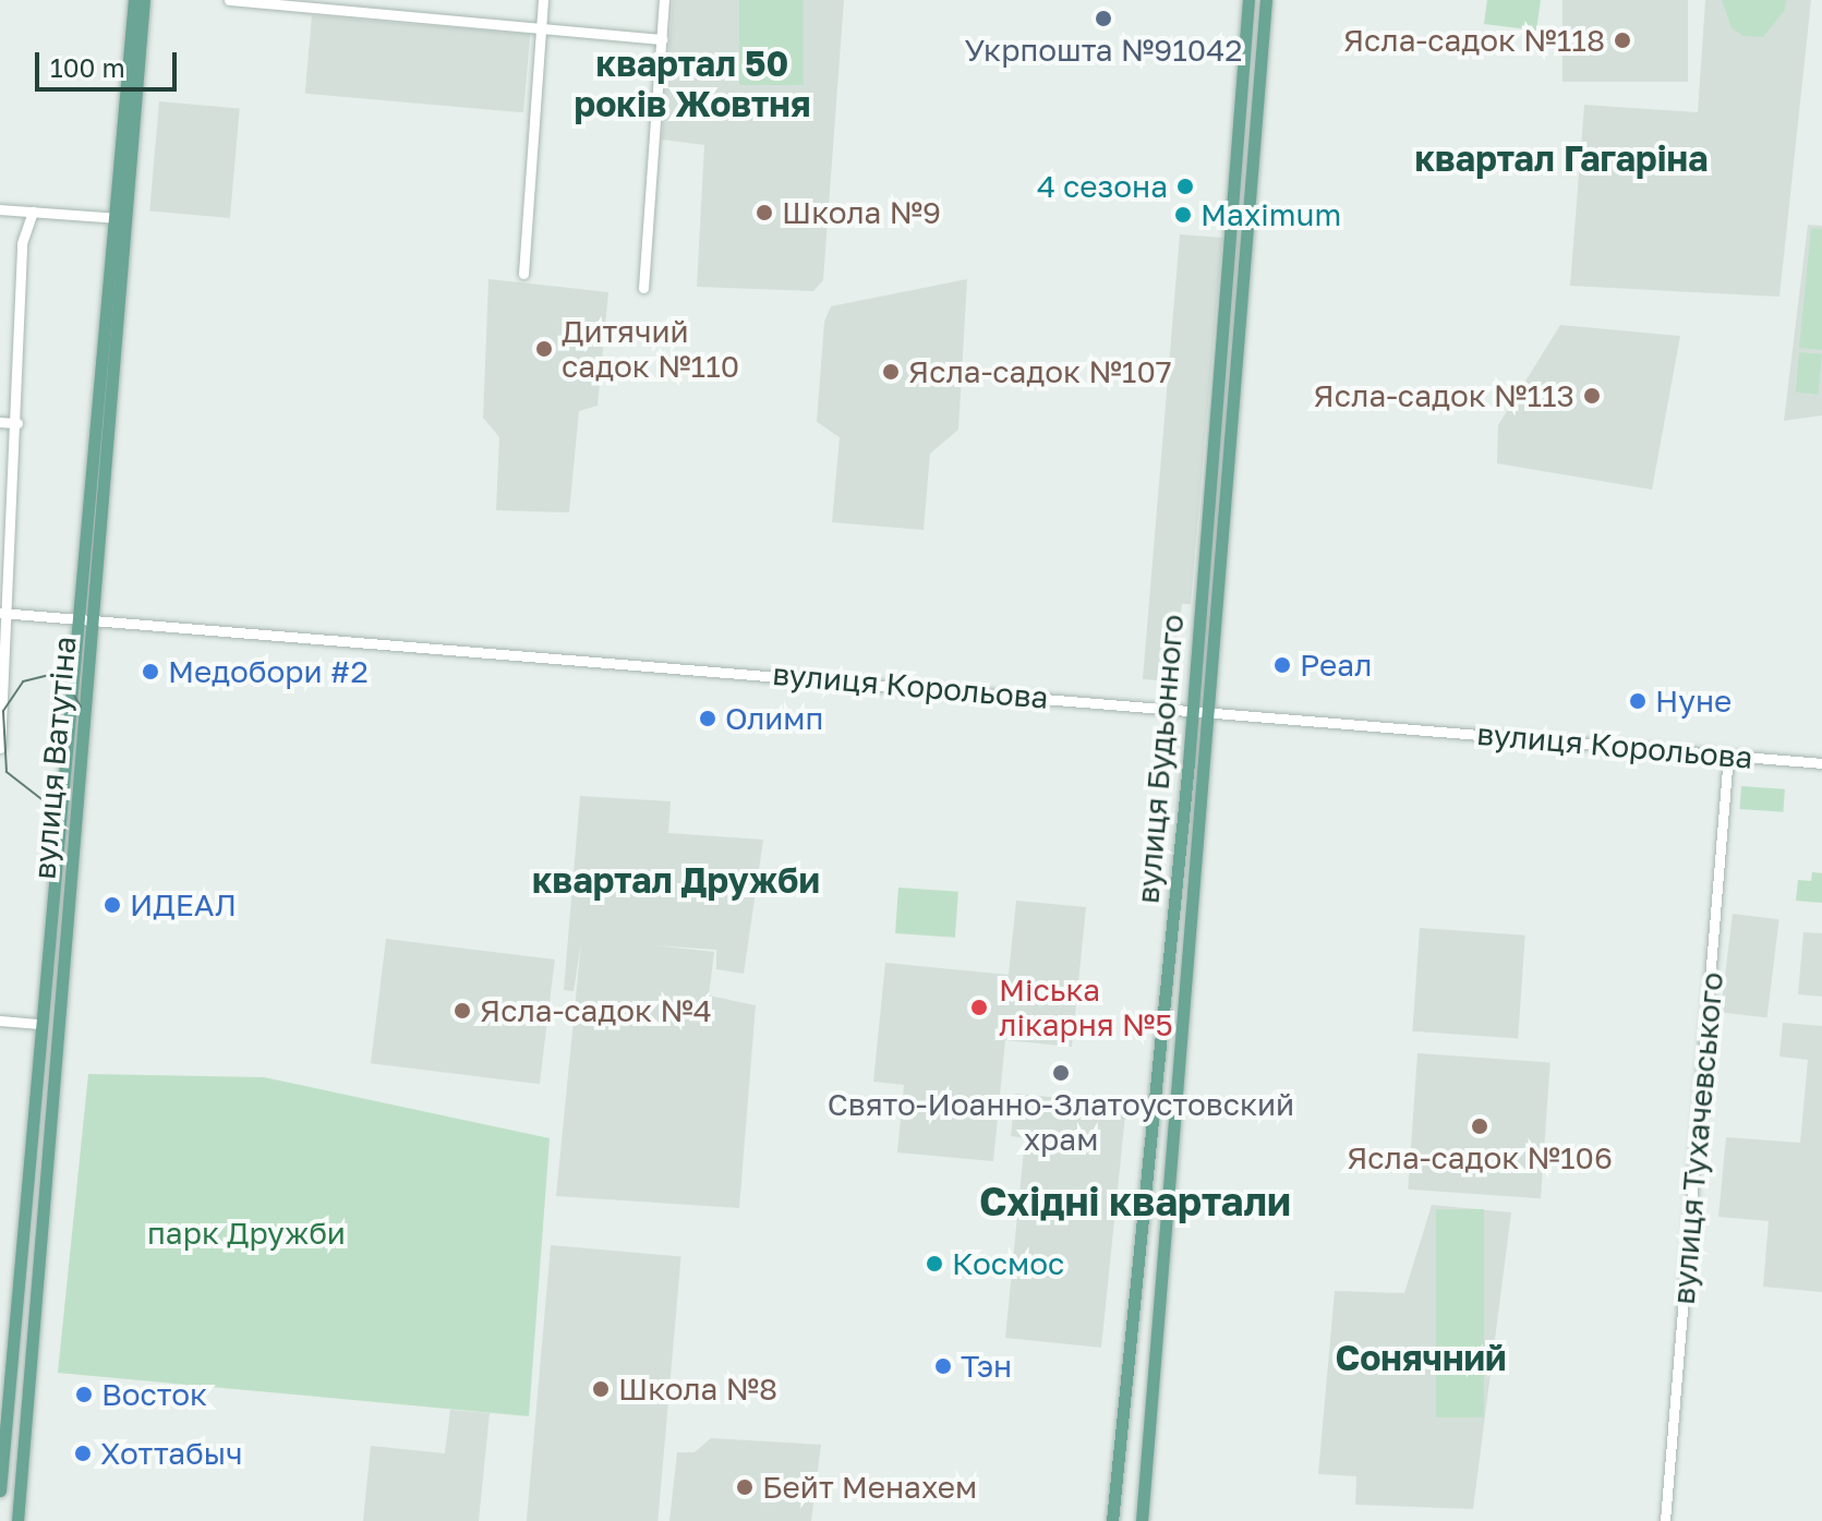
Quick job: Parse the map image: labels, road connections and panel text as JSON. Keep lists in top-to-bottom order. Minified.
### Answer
{"streets":{"main road":["вулиця Ватутіна","вулиця Будьонного"],"street":["вулиця Корольова","вулиця Тухачевського"]},"crossings":[["вулиця Корольова","вулиця Ватутіна"],["вулиця Корольова","вулиця Будьонного"],["вулиця Корольова","вулиця Тухачевського"]],"districts":["квартал 50 років Жовтня","квартал Гагаріна","квартал Дружби","Східні квартали","Сонячний"],"parks":["парк Дружби"],"places":["Укрпошта №91042","Ясла-садок №118","4 сезона","Школа №9","Maximum","Дитячий садок №110","Ясла-садок №107","Ясла-садок №113","Реал","Медобори #2","Нуне","Олимп","ИДЕАЛ","Міська лікарня №5","Ясла-садок №4","Свято-Иоанно-Златоустовский храм","Ясла-садок №106","Космос","Тэн","Школа №8","Восток","Хоттабыч","Бейт Менахем"],"scale_bar":"100 m"}
